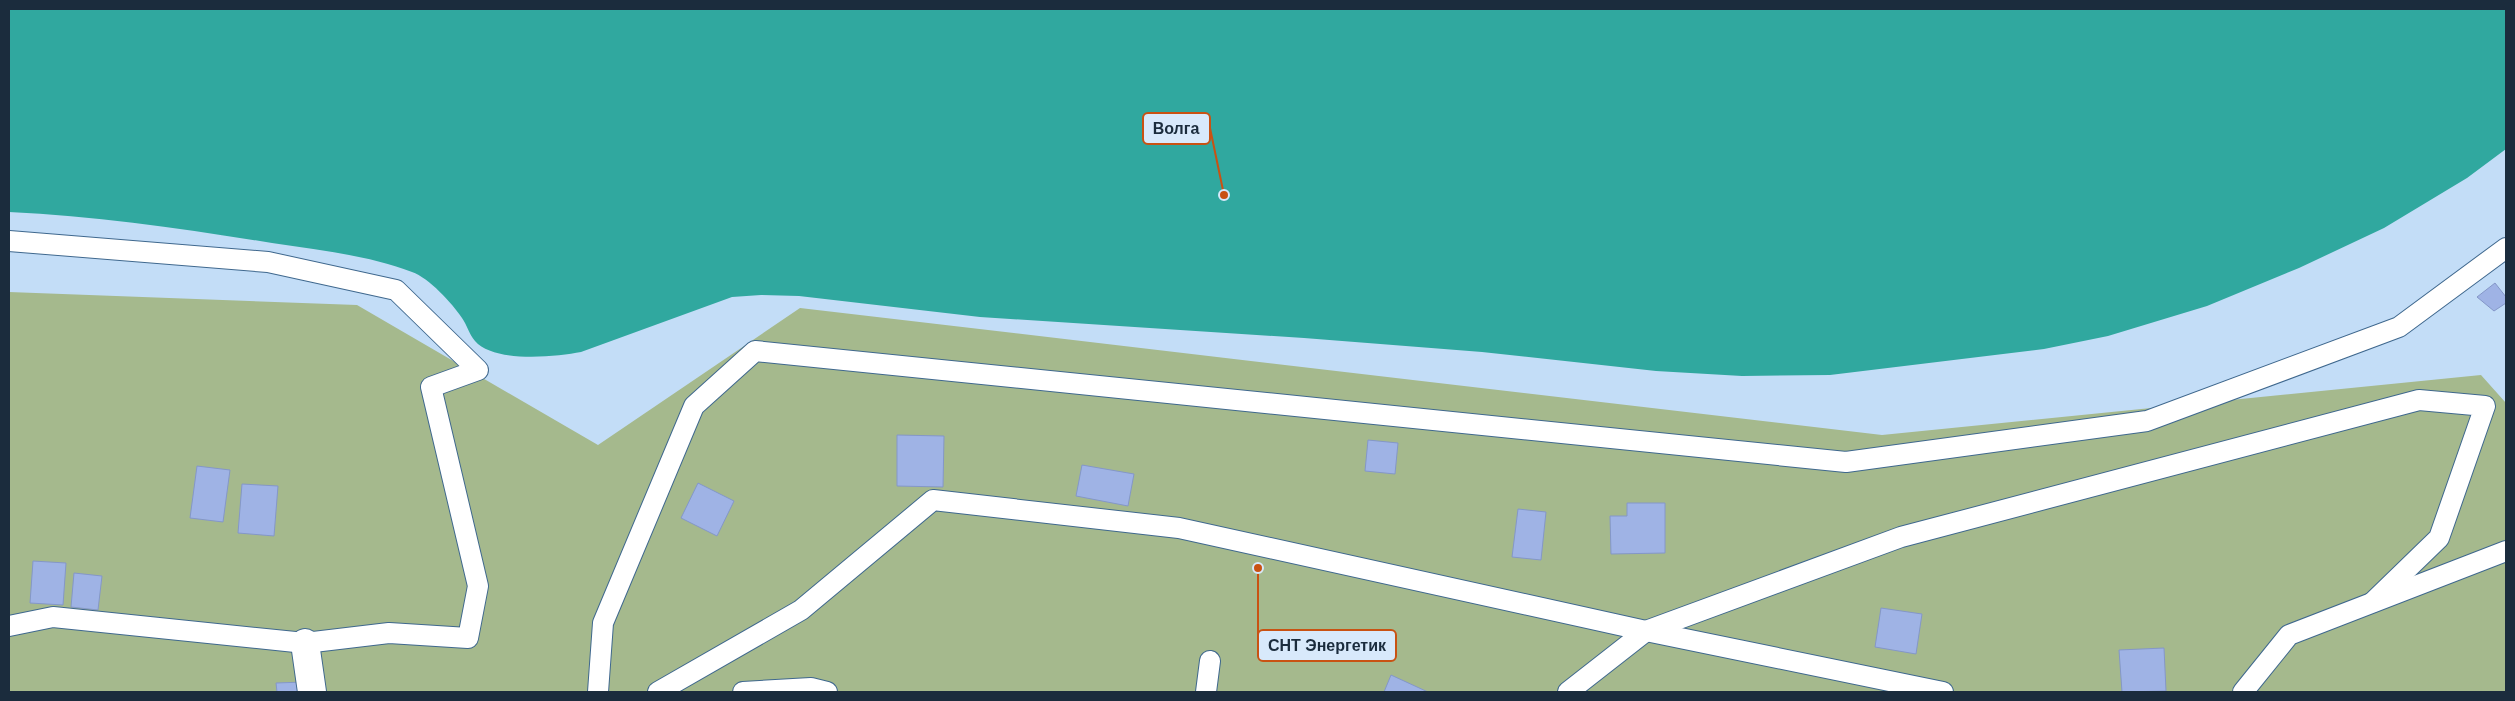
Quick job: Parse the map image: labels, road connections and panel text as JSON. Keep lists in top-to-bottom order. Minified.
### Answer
{"places":["Волга","СНТ Энергетик"]}
